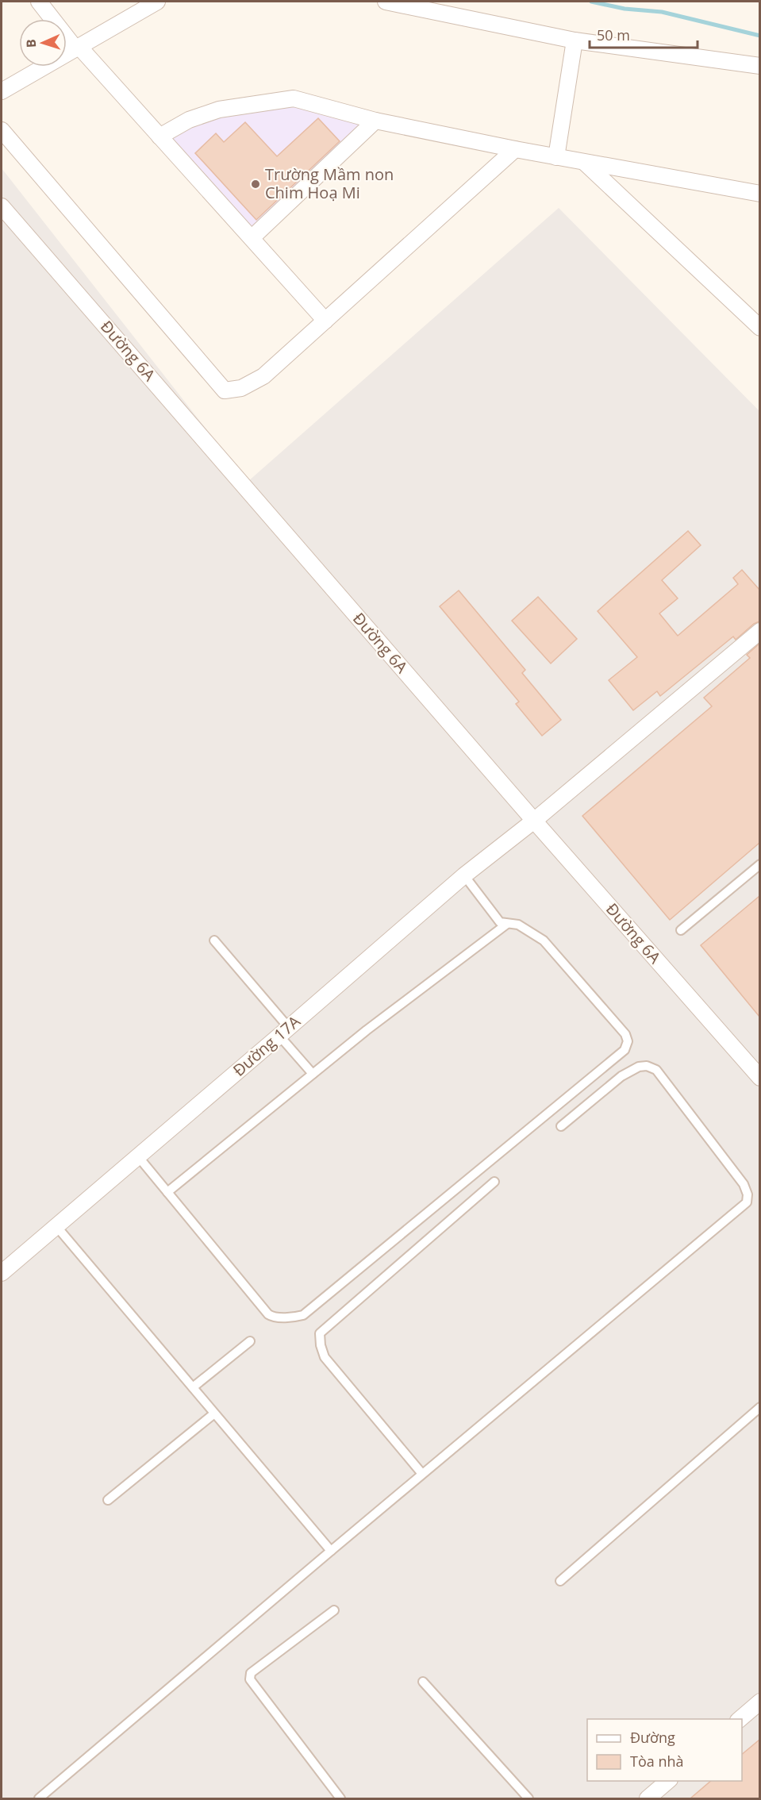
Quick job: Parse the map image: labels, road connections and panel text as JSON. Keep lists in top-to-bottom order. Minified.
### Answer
{"streets":{"street":["Đường 6A","Đường 17A"]},"crossings":[["Đường 6A","Đường 17A"]],"places":["Trường Mầm non Chim Hoạ Mi"],"legend":["Đường","Tòa nhà"],"scale_bar":"50 m","north":"left"}
